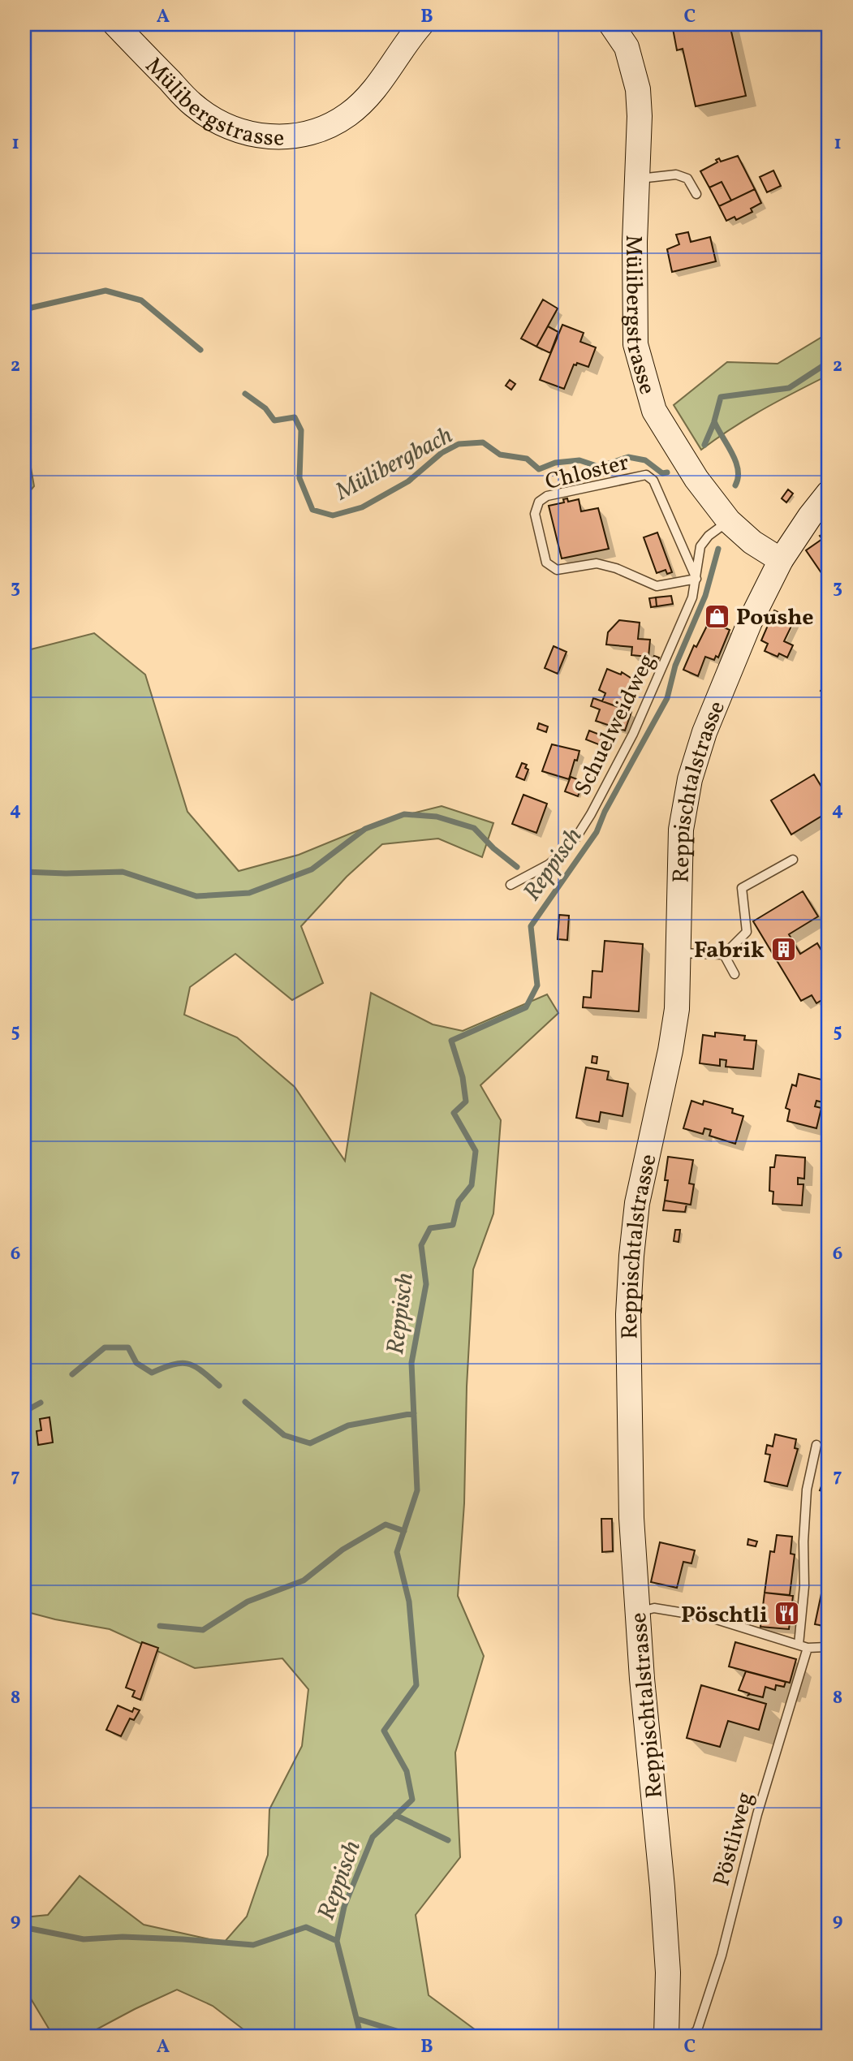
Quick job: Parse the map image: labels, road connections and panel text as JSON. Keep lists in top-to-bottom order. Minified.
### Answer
{"streets":{"main road":["Mülibergstrasse","Reppischtalstrasse"],"lane":["Chloster","Schuelweidweg","Pöstliweg"]},"crossings":[["Mülibergstrasse","Schuelweidweg"],["Mülibergstrasse","Reppischtalstrasse"],["Chloster","Schuelweidweg"]],"water":["Mülibergbach","Reppisch"],"places":{"shop":["Poushe"],"building":["Fabrik"],"restaurant":["Pöschtli"]},"grid":{"columns":["A","B","C"],"rows":["1","2","3","4","5","6","7","8","9"]}}
